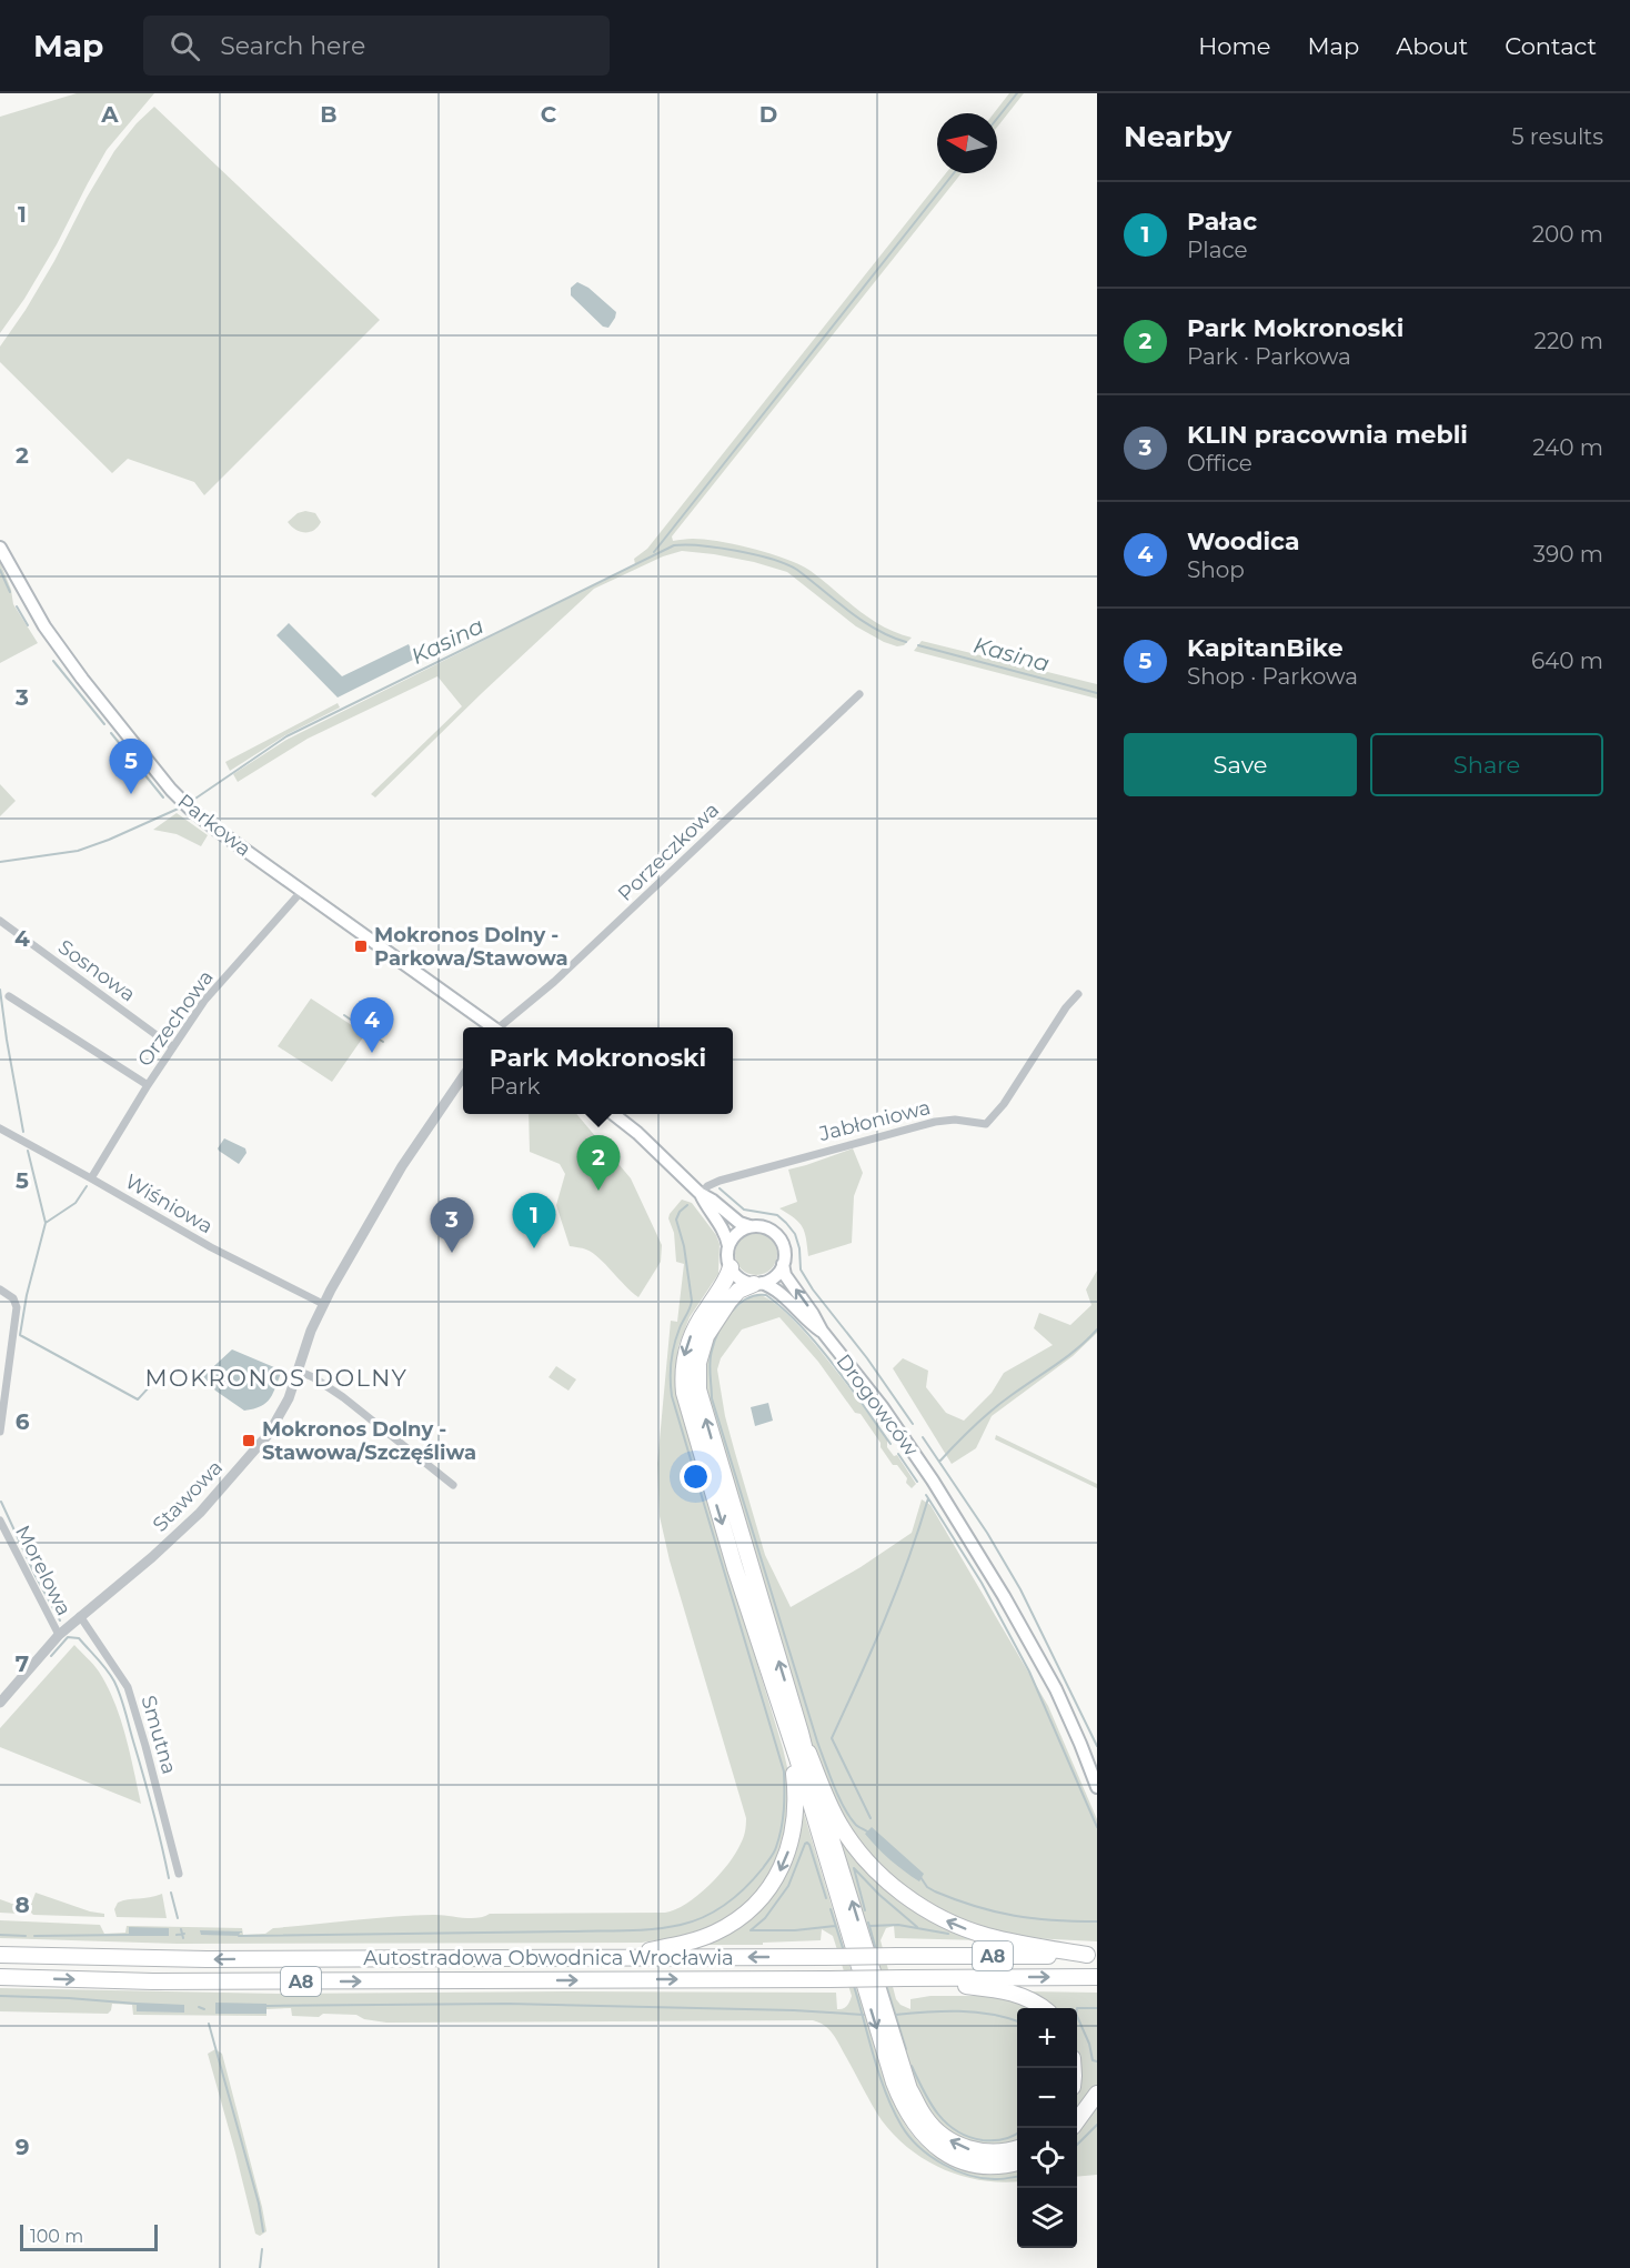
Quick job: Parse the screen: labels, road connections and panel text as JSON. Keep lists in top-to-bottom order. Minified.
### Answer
{"streets":{"highway":["A8","Autostradowa Obwodnica Wrocławia"],"main road":["Parkowa","Drogowców"],"street":["Porzeczkowa","Sosnowa","Orzechowa","Jabłoniowa","Wiśniowa","Stawowa","Morelowa","Smutna"]},"crossings":[["Parkowa","Orzechowa"],["Sosnowa","Orzechowa"],["Orzechowa","Wiśniowa"],["Wiśniowa","Stawowa"],["Stawowa","Morelowa"],["Stawowa","Smutna"]],"districts":["MOKRONOS DOLNY"],"water":["Kasina"],"places":{"transit":["Mokronos Dolny - Parkowa/Stawowa","Mokronos Dolny - Stawowa/Szczęśliwa"]},"scale_bar":"100 m","north":"left","page":{"header":"Map","search":"Search here","nav":["Home","Map","About","Contact"],"heading":["Nearby","5 results"],"list":[{"mark":"1","name":"Pałac","note":"Place","value":"200 m"},{"mark":"2","name":"Park Mokronoski","note":"Park · Parkowa","value":"220 m"},{"mark":"3","name":"KLIN pracownia mebli","note":"Office","value":"240 m"},{"mark":"4","name":"Woodica","note":"Shop","value":"390 m"},{"mark":"5","name":"KapitanBike","note":"Shop · Parkowa","value":"640 m"}],"buttons":["Save","Share"],"pins":["5","4","2","1","3"],"popup":["Park Mokronoski","Park"],"map_buttons":["+","−"],"scale":"100 m"},"grid":{"columns":["A","B","C","D"],"rows":["1","2","3","4","5","6","7","8","9"]}}
